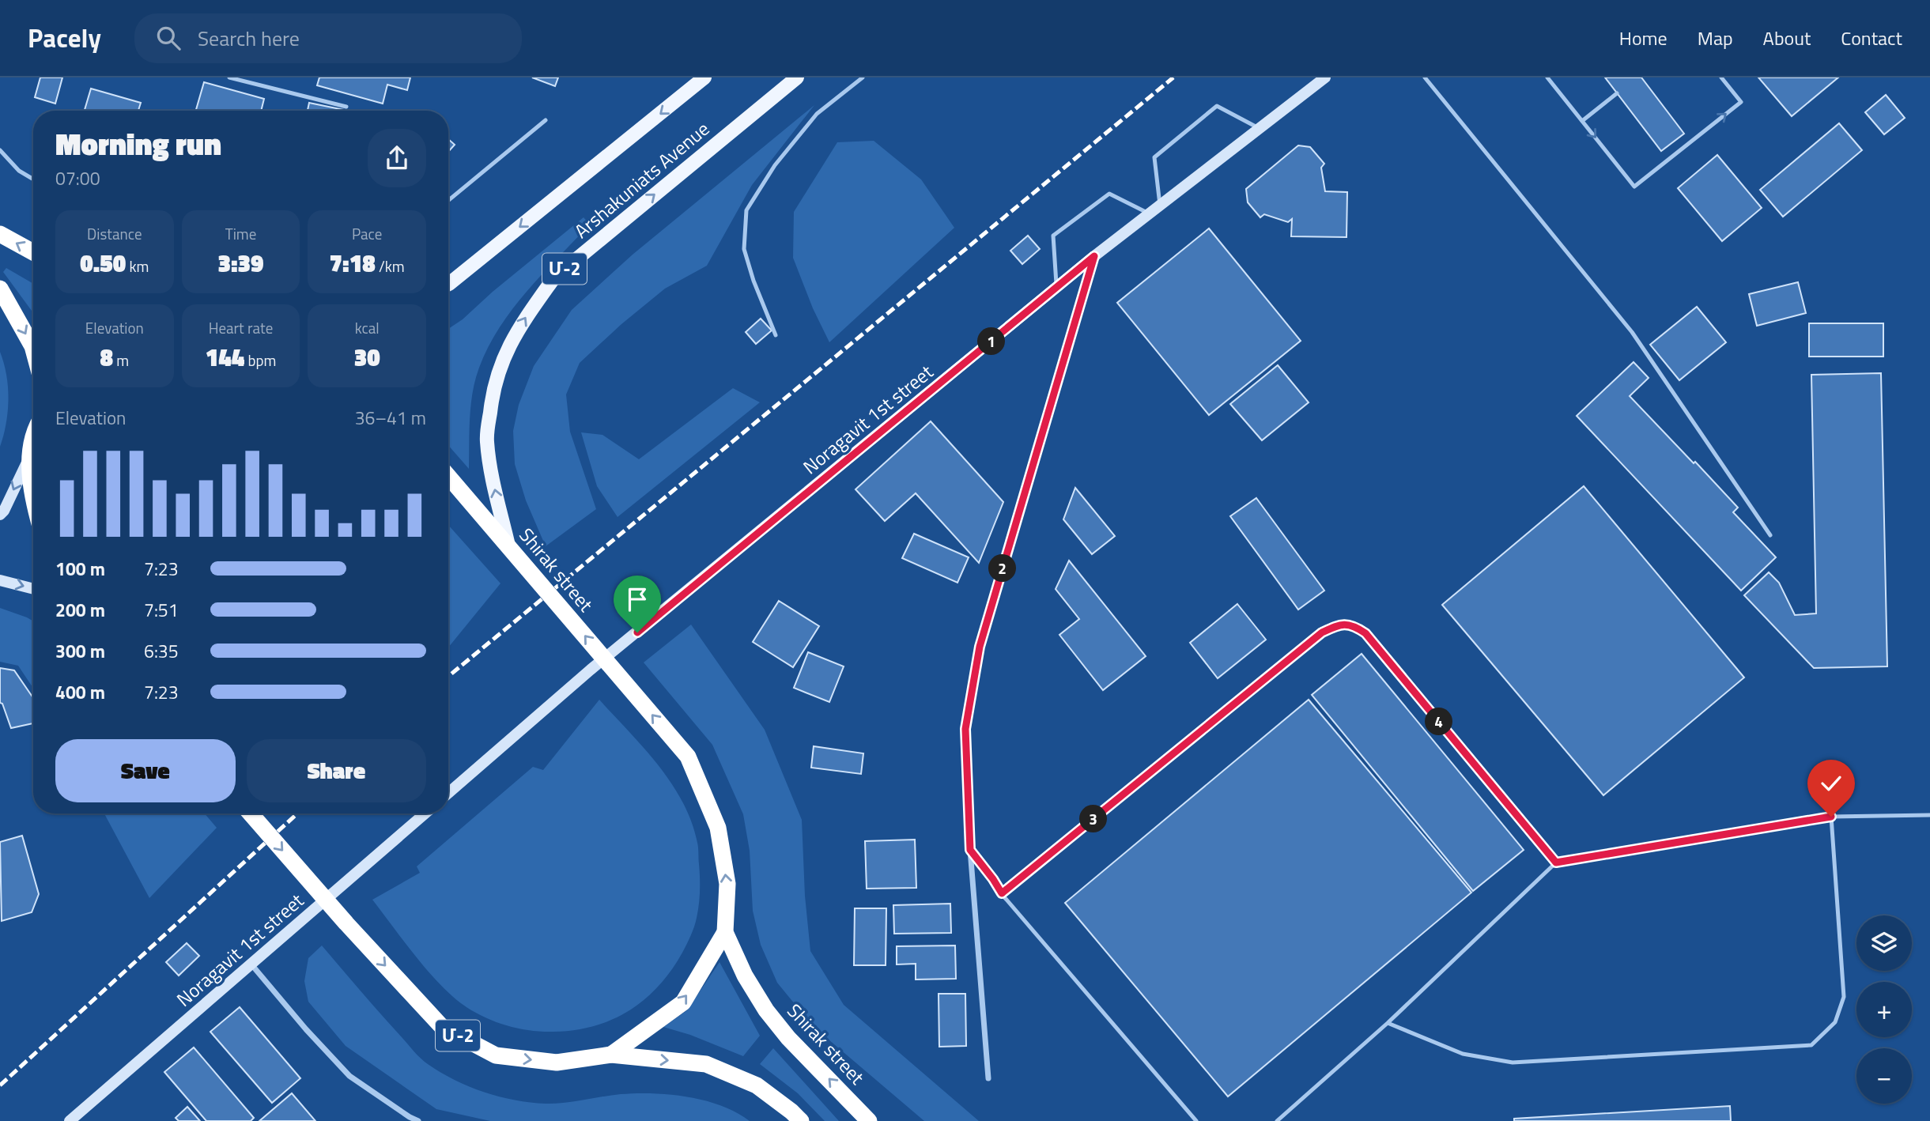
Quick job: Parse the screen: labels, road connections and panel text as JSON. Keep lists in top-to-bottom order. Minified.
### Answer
{"streets":{"highway":["Մ-2","Shirak street"],"main road":["Arshakuniats Avenue","Noragavit 1st street"]},"crossings":[["Arshakuniats Avenue","Shirak street"],["Մ-2","Shirak street"]],"one_way":["Shirak street"],"page":{"header":"Pacely","search":"Search here","nav":["Home","Map","About","Contact"],"heading":["Morning run","07:00"],"stats":[["Distance","0.50 km"],["Time","3:39"],["Pace","7:18 /km"],["Elevation","8 m"],["Heart rate","144 bpm"],["kcal","30"]],"pins":["1","2","4","3"],"chart":["Elevation","36–41 m"],"list":[{"name":"100 m","note":"7:23"},{"name":"200 m","note":"7:51"},{"name":"300 m","note":"6:35"},{"name":"400 m","note":"7:23"}],"buttons":["Save","Share"],"map_buttons":["+","−"]}}
